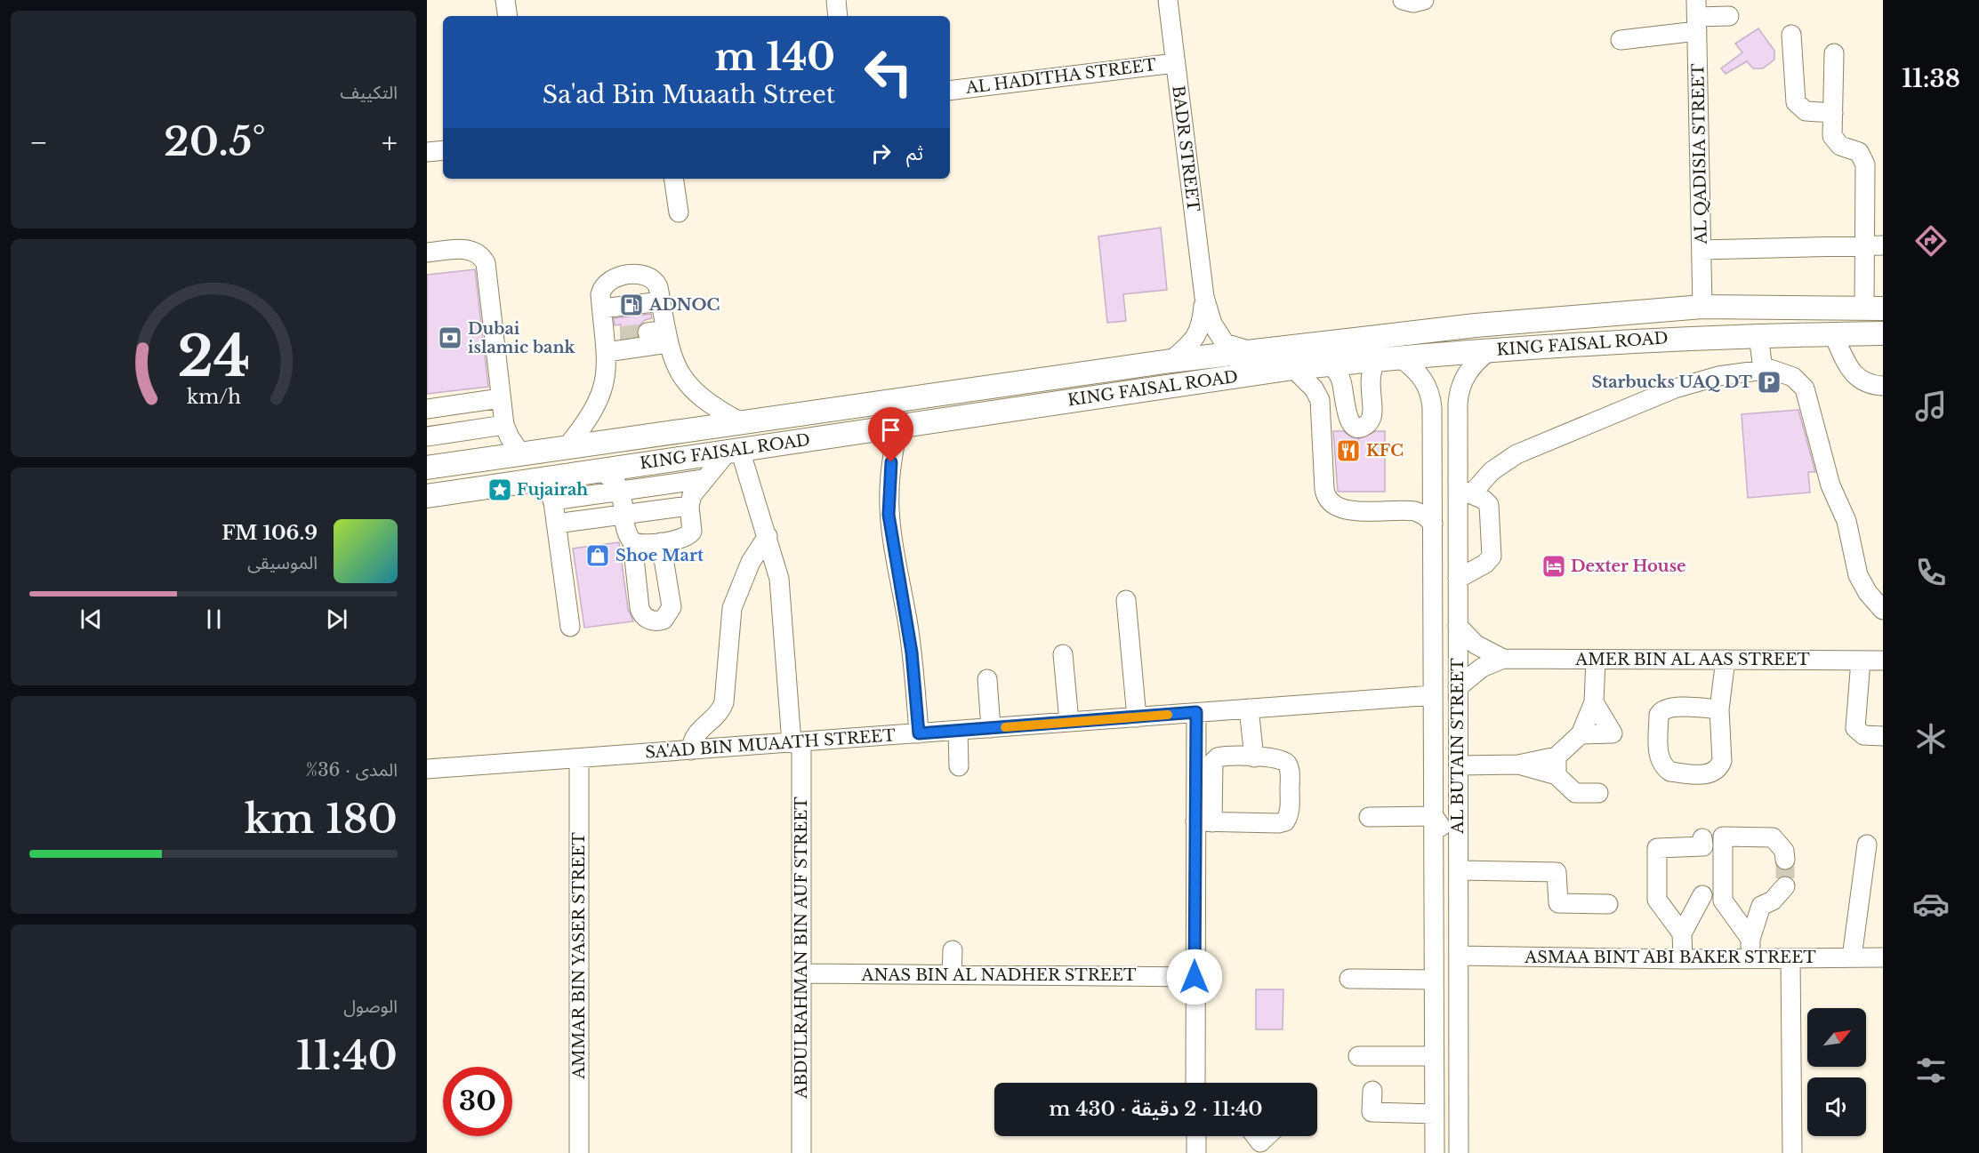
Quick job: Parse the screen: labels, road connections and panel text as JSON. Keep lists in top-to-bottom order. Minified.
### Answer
{"streets":{"main road":["KING FAISAL ROAD"],"street":["AL HADITHA STREET","BADR STREET","AL QADISIA STREET","AMER BIN AL AAS STREET","SA'AD BIN MUAATH STREET","AL BUTAIN STREET","ABDULRAHMAN BIN AUF STREET","AMMAR BIN YASER STREET","ASMAA BINT ABI BAKER STREET","ANAS BIN AL NADHER STREET"]},"crossings":[["AL HADITHA STREET","BADR STREET"],["BADR STREET","KING FAISAL ROAD"],["AL QADISIA STREET","KING FAISAL ROAD"],["KING FAISAL ROAD","AL BUTAIN STREET"],["KING FAISAL ROAD","ABDULRAHMAN BIN AUF STREET"],["AMER BIN AL AAS STREET","AL BUTAIN STREET"],["SA'AD BIN MUAATH STREET","AL BUTAIN STREET"],["SA'AD BIN MUAATH STREET","ABDULRAHMAN BIN AUF STREET"],["SA'AD BIN MUAATH STREET","AMMAR BIN YASER STREET"],["AL BUTAIN STREET","ASMAA BINT ABI BAKER STREET"],["ABDULRAHMAN BIN AUF STREET","ANAS BIN AL NADHER STREET"]],"places":{"fuel station":["ADNOC"],"bank":["Dubai islamic bank"],"parking":["Starbucks UAQ DT"],"restaurant":["KFC"],"place":["Fujairah"],"shop":["Shoe Mart"],"hotel":["Dexter House"]},"north":"top right","page":{"tabs":"11:38","tile":["التكييف",["المدى · 36%","180 km"],["الوصول","11:40"]],"turn":["140 m","Sa'ad Bin Muaath Street"],"heat":["−","20.5°","+"],"then":"ثم","song":["106.9 FM","الموسيقى"],"limit":"30","trip":"11:40 · 2 دقيقة · 430 m","gauge":["24","km/h"]}}
